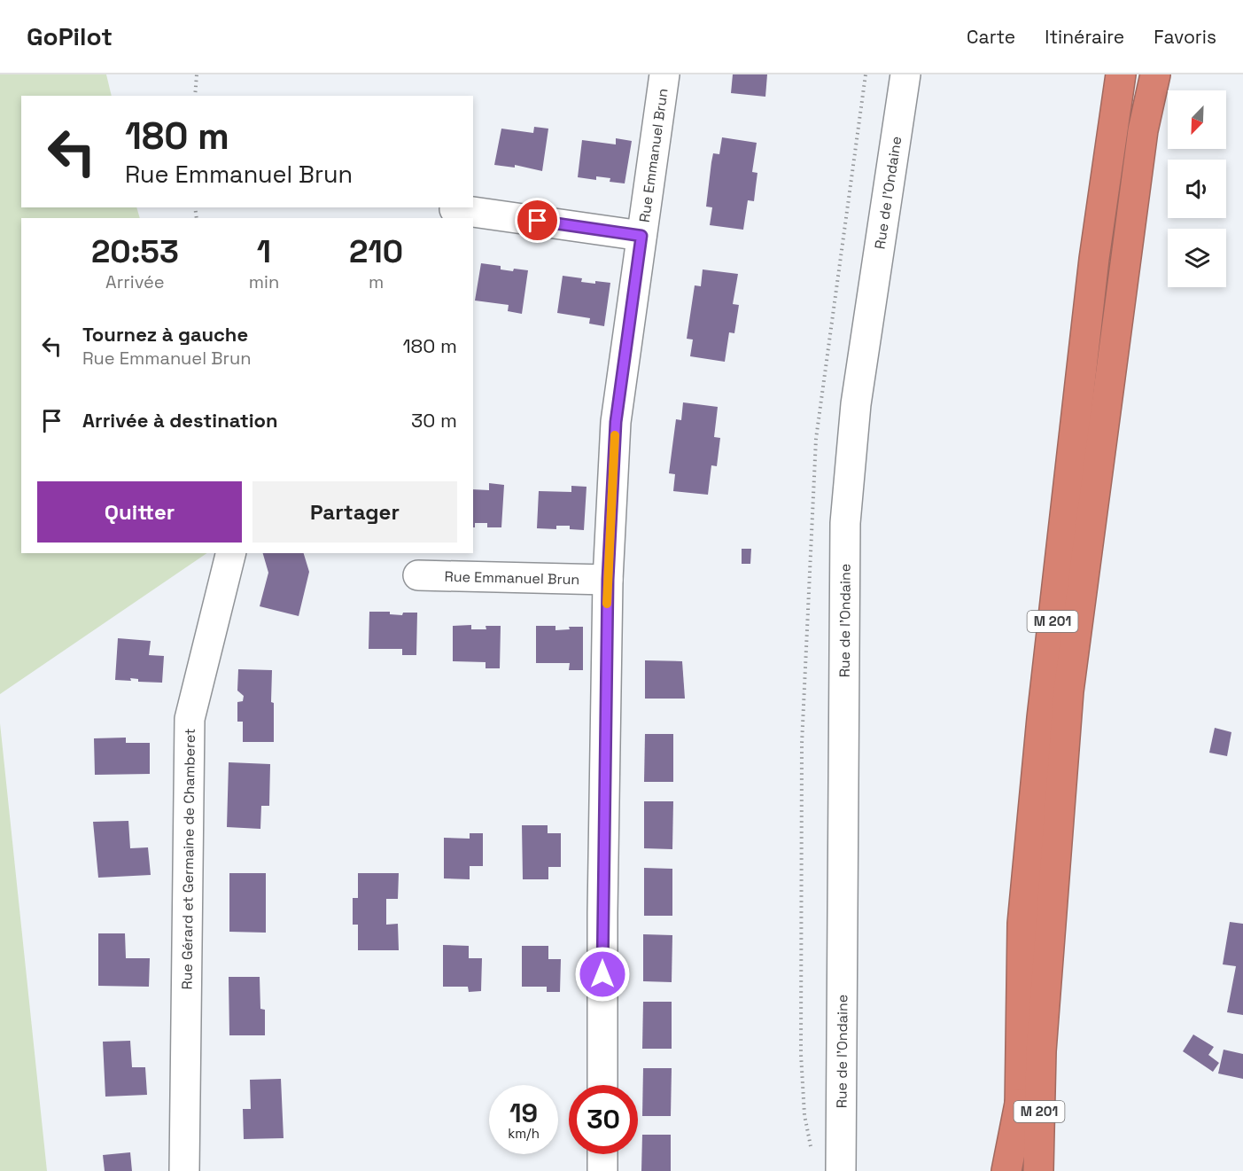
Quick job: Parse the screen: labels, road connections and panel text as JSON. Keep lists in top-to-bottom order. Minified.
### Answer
{"streets":{"highway":["M 201"],"street":["Rue Emmanuel Brun","Rue de l'Ondaine","Rue Gérard et Germaine de Chamberet"]},"north":"bottom left","page":{"header":"GoPilot","nav":["Carte","Itinéraire","Favoris"],"turn":["180 m","Rue Emmanuel Brun"],"eta":["20:53","Arrivée","1","min","210","m"],"list":[{"name":"Tournez à gauche","note":"Rue Emmanuel Brun","value":"180 m"},{"name":"Arrivée à destination","value":"30 m"}],"buttons":["Quitter","Partager"],"speed":"19 km/h","limit":"30"}}
